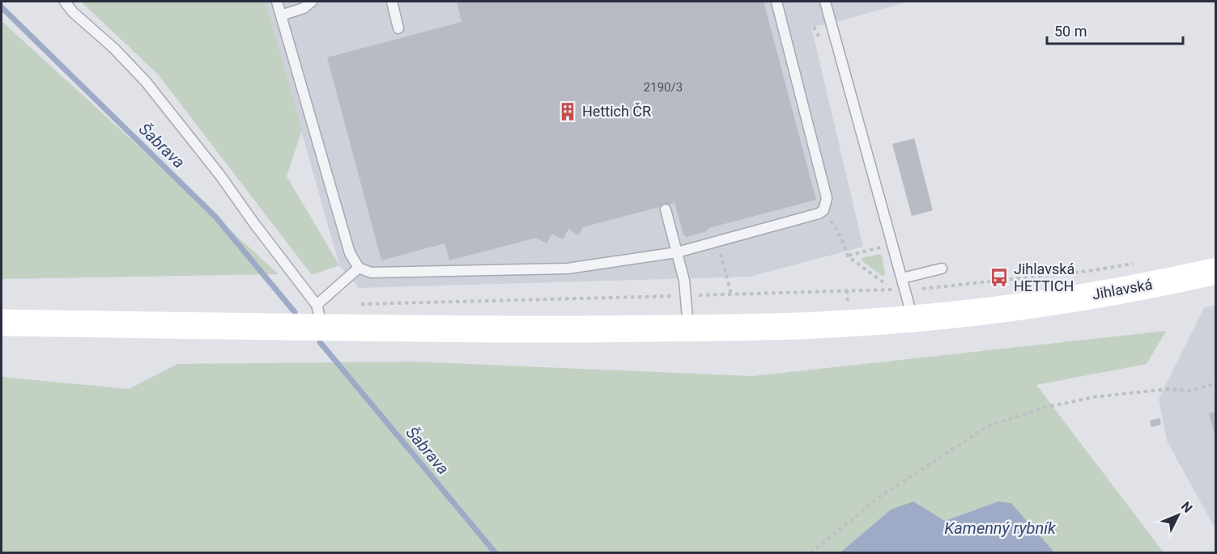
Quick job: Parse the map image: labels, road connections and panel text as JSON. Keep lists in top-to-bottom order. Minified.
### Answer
{"streets":{"main road":["Jihlavská"]},"water":["Šabrava","Kamenný rybník"],"places":{"building":["Hettich ČR"],"bus stop":["Jihlavská HETTICH"]},"house_numbers":["2190/3"],"scale_bar":"50 m","north":"top right"}
